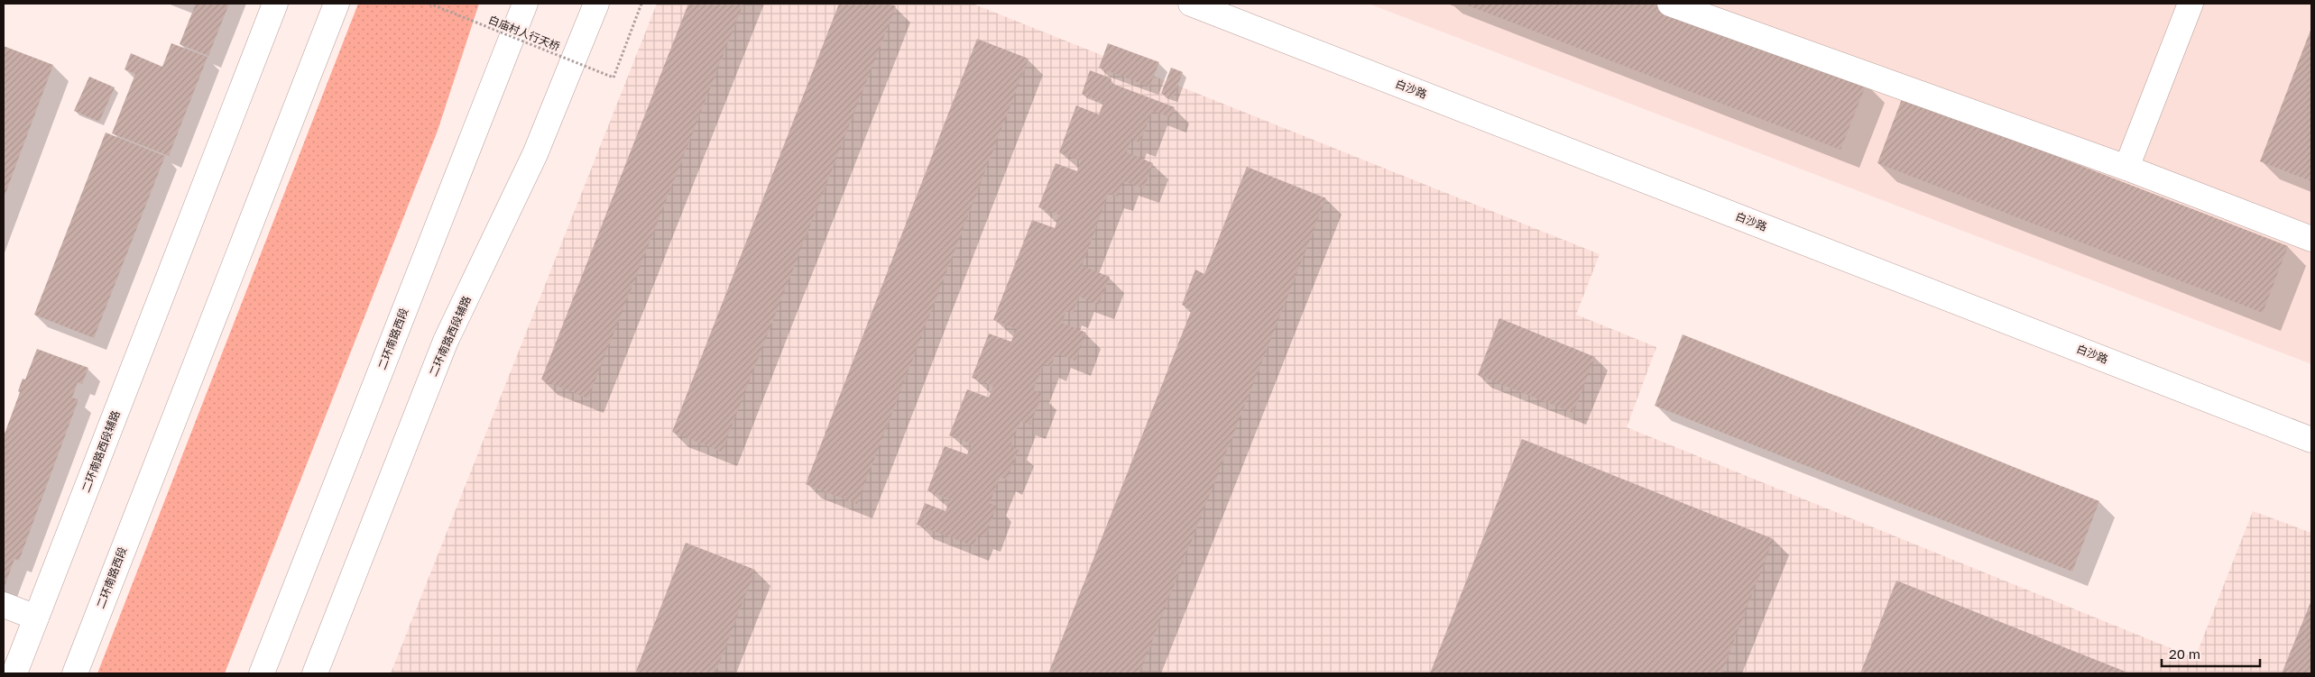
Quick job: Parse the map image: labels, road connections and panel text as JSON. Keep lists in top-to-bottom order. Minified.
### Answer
{"streets":{"main road":["白沙路","二环南路西段辅路","二环南路西段"],"path":["白庙村人行天桥"]},"scale_bar":"20 m"}
